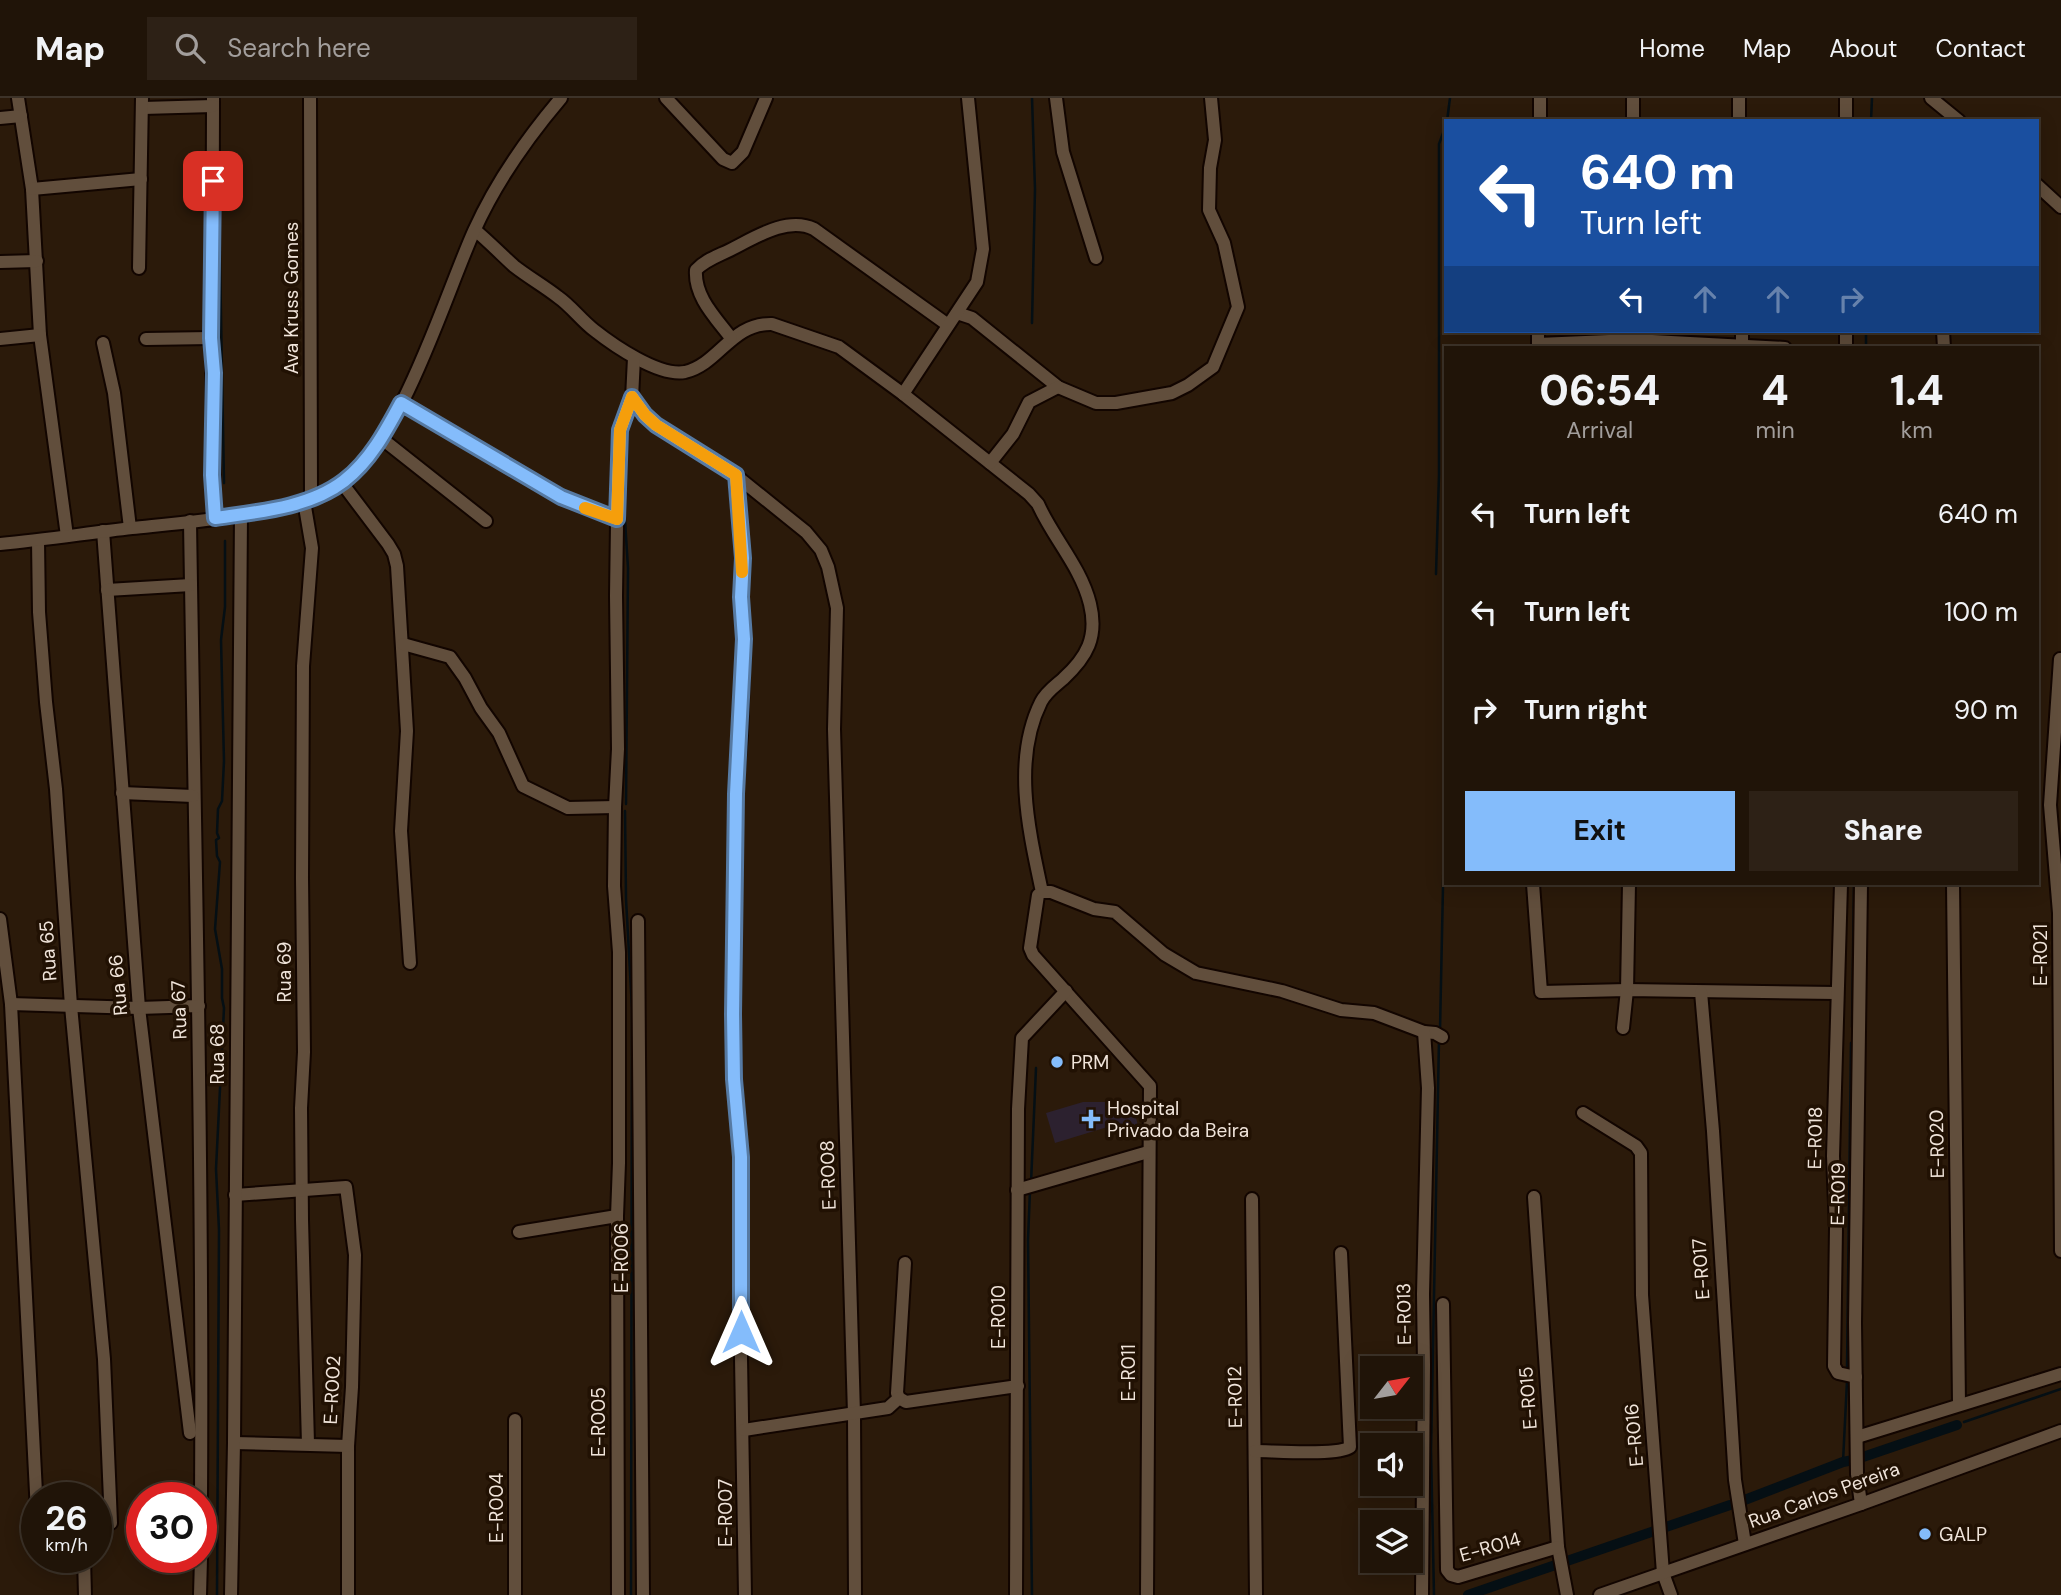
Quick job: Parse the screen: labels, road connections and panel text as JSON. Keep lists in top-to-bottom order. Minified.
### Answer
{"streets":{"street":["Ava Kruss Gomes","Rua 65","E-R021","Rua 69","Rua 66","Rua 67","Rua 68","E-R018","E-R020","E-R008","E-R019","E-R006","E-R017","E-R013","E-R010","E-R011","E-R002","E-R012","E-R015","E-R005","E-R016","Rua Carlos Pereira","E-R004","E-R007","E-R014"]},"crossings":[["Ava Kruss Gomes","Rua 69"],["Rua 69","E-R002"],["E-R018","E-R019"],["E-R008","E-R007"],["E-R019","Rua Carlos Pereira"],["E-R017","Rua Carlos Pereira"],["E-R010","E-R011"],["E-R015","E-R014"],["E-R016","Rua Carlos Pereira"]],"places":{"other":["PRM","GALP"],"health":["Hospital Privado da Beira"]},"north":"top right","page":{"header":"Map","search":"Search here","nav":["Home","Map","About","Contact"],"turn":["640 m","Turn left"],"eta":["06:54","Arrival","4","min","1.4","km"],"list":[{"name":"Turn left","value":"640 m"},{"name":"Turn left","value":"100 m"},{"name":"Turn right","value":"90 m"}],"buttons":["Exit","Share"],"speed":"26 km/h","limit":"30"}}
